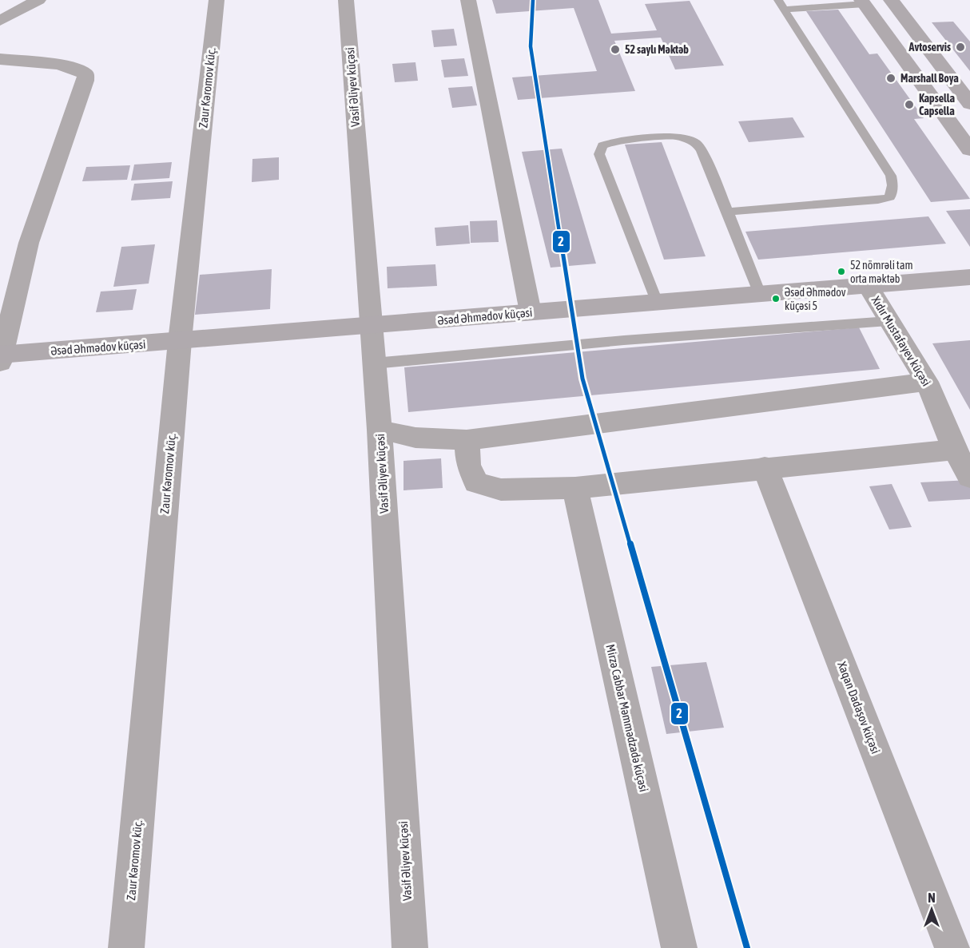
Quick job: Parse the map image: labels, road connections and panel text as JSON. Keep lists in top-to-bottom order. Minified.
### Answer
{"streets":{"street":["Vasif Əliyev küçəsi","Zaur Kəromov küç.","Əsəd Əhmədov küçəsi","Xıdır Mustafayev küçəsi","Xaqan Dadaşov küçəsi","Mirzə Cabbar Məmmədzadə küçəsi"]},"crossings":[["Vasif Əliyev küçəsi","Əsəd Əhmədov küçəsi"],["Zaur Kəromov küç.","Əsəd Əhmədov küçəsi"],["Əsəd Əhmədov küçəsi","Xıdır Mustafayev küçəsi"]],"places":["Avtoservis","52 saylı Məktəb","Marshall Boya","Kapsella Capsella","52 nömrəli tam orta məktəb","Əsəd Əhmədov küçəsi 5"],"lines":["transit line 2"],"north":"top"}
